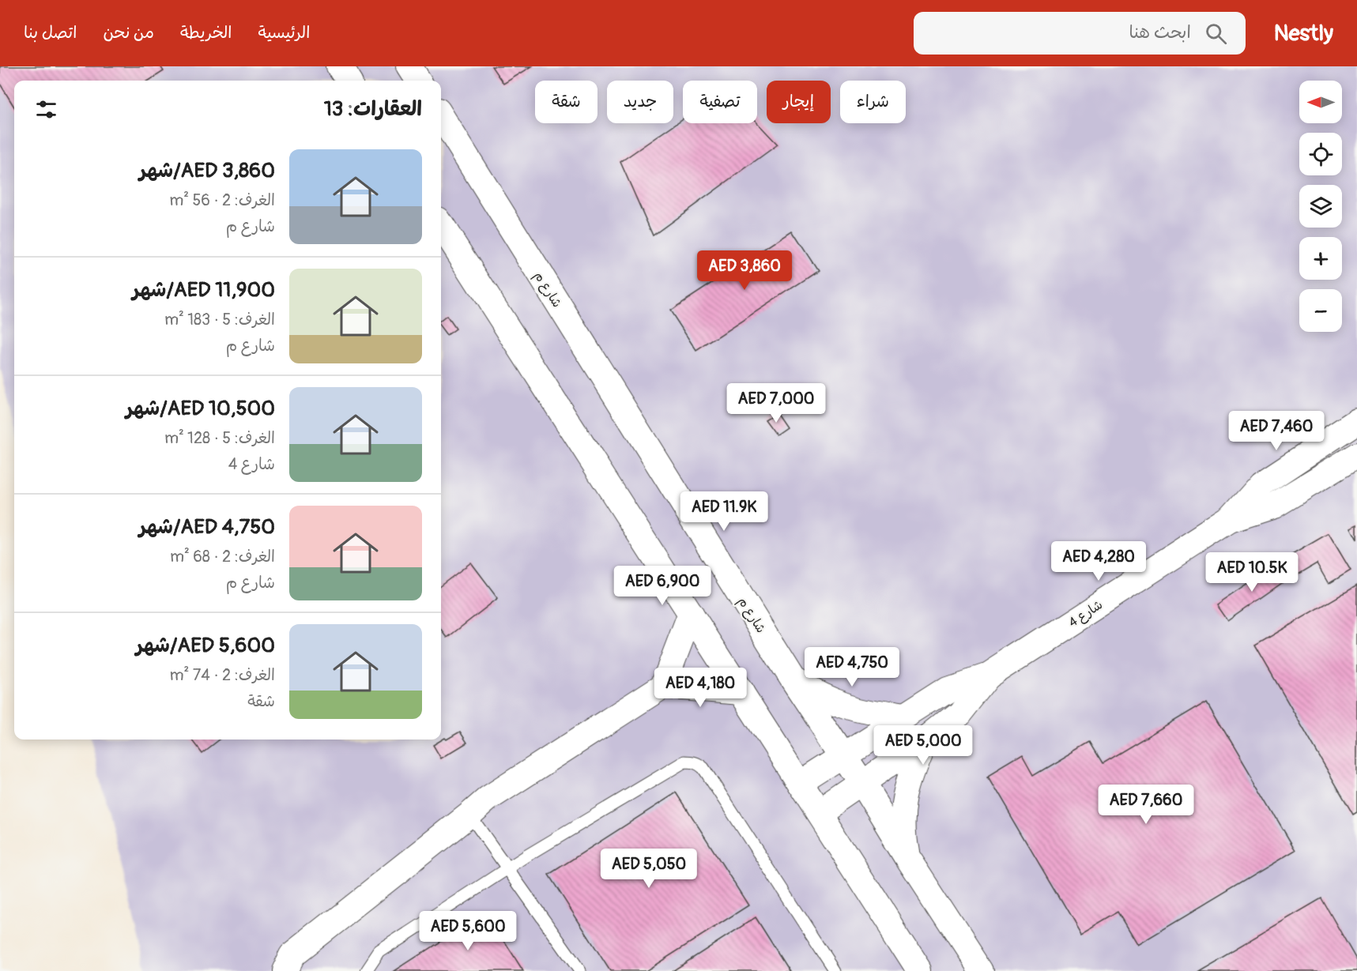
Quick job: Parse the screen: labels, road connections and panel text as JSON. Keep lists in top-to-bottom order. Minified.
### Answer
{"streets":{"street":["شارع م","شارع 4"]},"crossings":[["شارع م","شارع 4"]],"north":"left","page":{"header":"Nestly","search":"ابحث هنا","nav":["الرئيسية","الخريطة","من نحن","اتصل بنا"],"map_buttons":["+","−"],"chip":["شراء","إيجار","تصفية","جديد","شقة"],"heading":"العقارات: 13","list":[{"name":"AED 3,860/شهر","note":"الغرف: 2 · 56 m² · شارع م"},{"name":"AED 11,900/شهر","note":"الغرف: 5 · 183 m² · شارع م"},{"name":"AED 10,500/شهر","note":"الغرف: 5 · 128 m² · شارع 4"},{"name":"AED 4,750/شهر","note":"الغرف: 2 · 68 m² · شارع م"},{"name":"AED 5,600/شهر","note":"الغرف: 2 · 74 m² · شقة"}],"price":["AED 3,860","AED 7,000","AED 7,460","AED 11.9K","AED 4,280","AED 10.5K","AED 6,900","AED 4,750","AED 4,180","AED 5,000","AED 7,660","AED 5,050","AED 5,600"]}}
